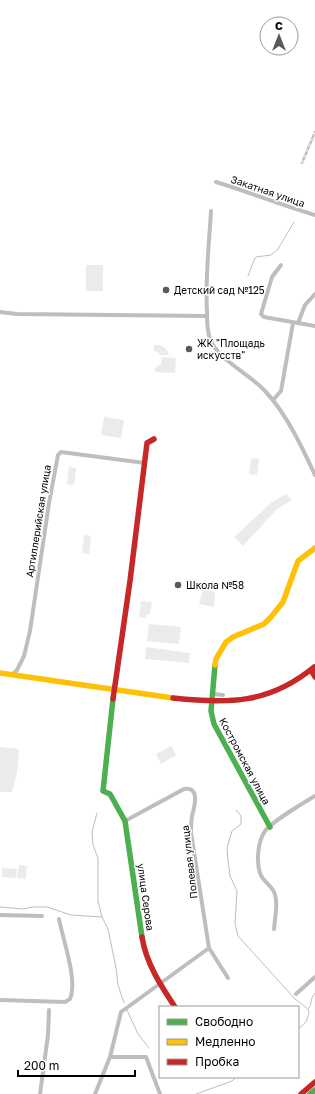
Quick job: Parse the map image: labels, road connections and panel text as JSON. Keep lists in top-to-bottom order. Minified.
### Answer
{"streets":{"street":["Закатная улица","Артиллерийская улица","Костромская улица","Полевая улица","улица Серова"]},"crossings":[["Полевая улица","улица Серова"]],"places":["Детский сад №125","ЖК \"Площадь искусств\"","Школа №58"],"legend":["Свободно","Медленно","Пробка"],"scale_bar":"200 m","north":"top"}
